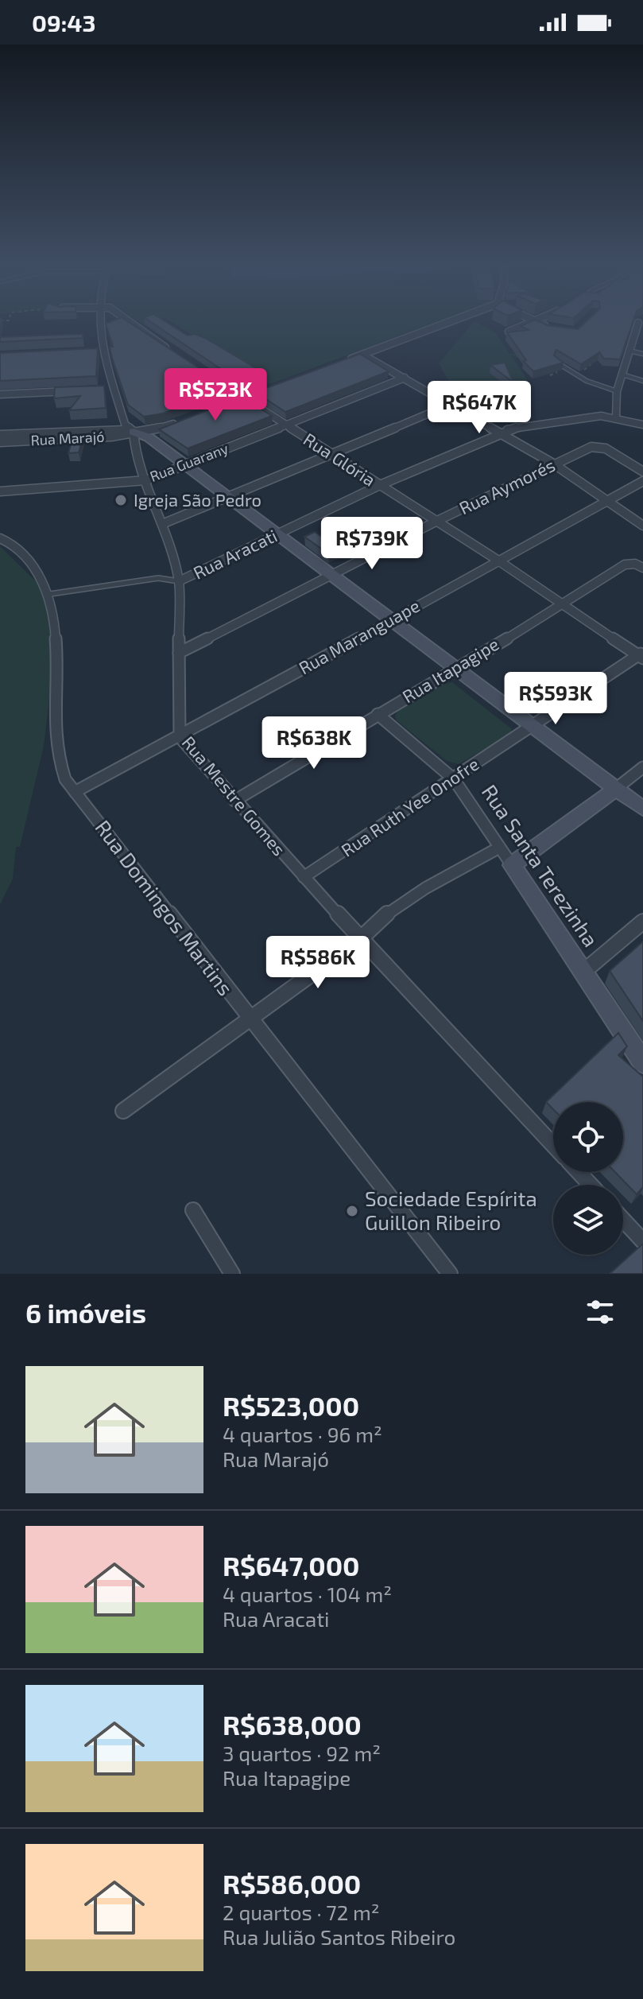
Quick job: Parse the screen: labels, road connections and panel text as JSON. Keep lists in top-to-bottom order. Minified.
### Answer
{"streets":{"street":["Rua Marajó","Rua Glória","Rua Guarany","Rua Aymorés","Rua Aracati","Rua Maranguape","Rua Itapagipe","Rua Mestre Gomes","Rua Ruth Yee Onofre","Rua Santa Terezinha","Rua Domingos Martins"]},"crossings":[["Rua Marajó","Rua Mestre Gomes"],["Rua Glória","Rua Guarany"],["Rua Glória","Rua Aymorés"],["Rua Glória","Rua Aracati"],["Rua Glória","Rua Maranguape"],["Rua Glória","Rua Itapagipe"],["Rua Glória","Rua Ruth Yee Onofre"],["Rua Guarany","Rua Mestre Gomes"],["Rua Aymorés","Rua Mestre Gomes"],["Rua Aracati","Rua Mestre Gomes"],["Rua Maranguape","Rua Mestre Gomes"],["Rua Maranguape","Rua Domingos Martins"],["Rua Itapagipe","Rua Mestre Gomes"],["Rua Itapagipe","Rua Santa Terezinha"],["Rua Mestre Gomes","Rua Ruth Yee Onofre"],["Rua Ruth Yee Onofre","Rua Santa Terezinha"]],"places":["Igreja São Pedro","Sociedade Espírita Guillon Ribeiro"],"page":{"status":"09:43","price":["R$523K","R$647K","R$739K","R$593K","R$638K","R$586K"],"heading":"6 imóveis","list":[{"name":"R$523,000","note":"4 quartos · 96 m² · Rua Marajó"},{"name":"R$647,000","note":"4 quartos · 104 m² · Rua Aracati"},{"name":"R$638,000","note":"3 quartos · 92 m² · Rua Itapagipe"},{"name":"R$586,000","note":"2 quartos · 72 m² · Rua Julião Santos Ribeiro"}]}}
